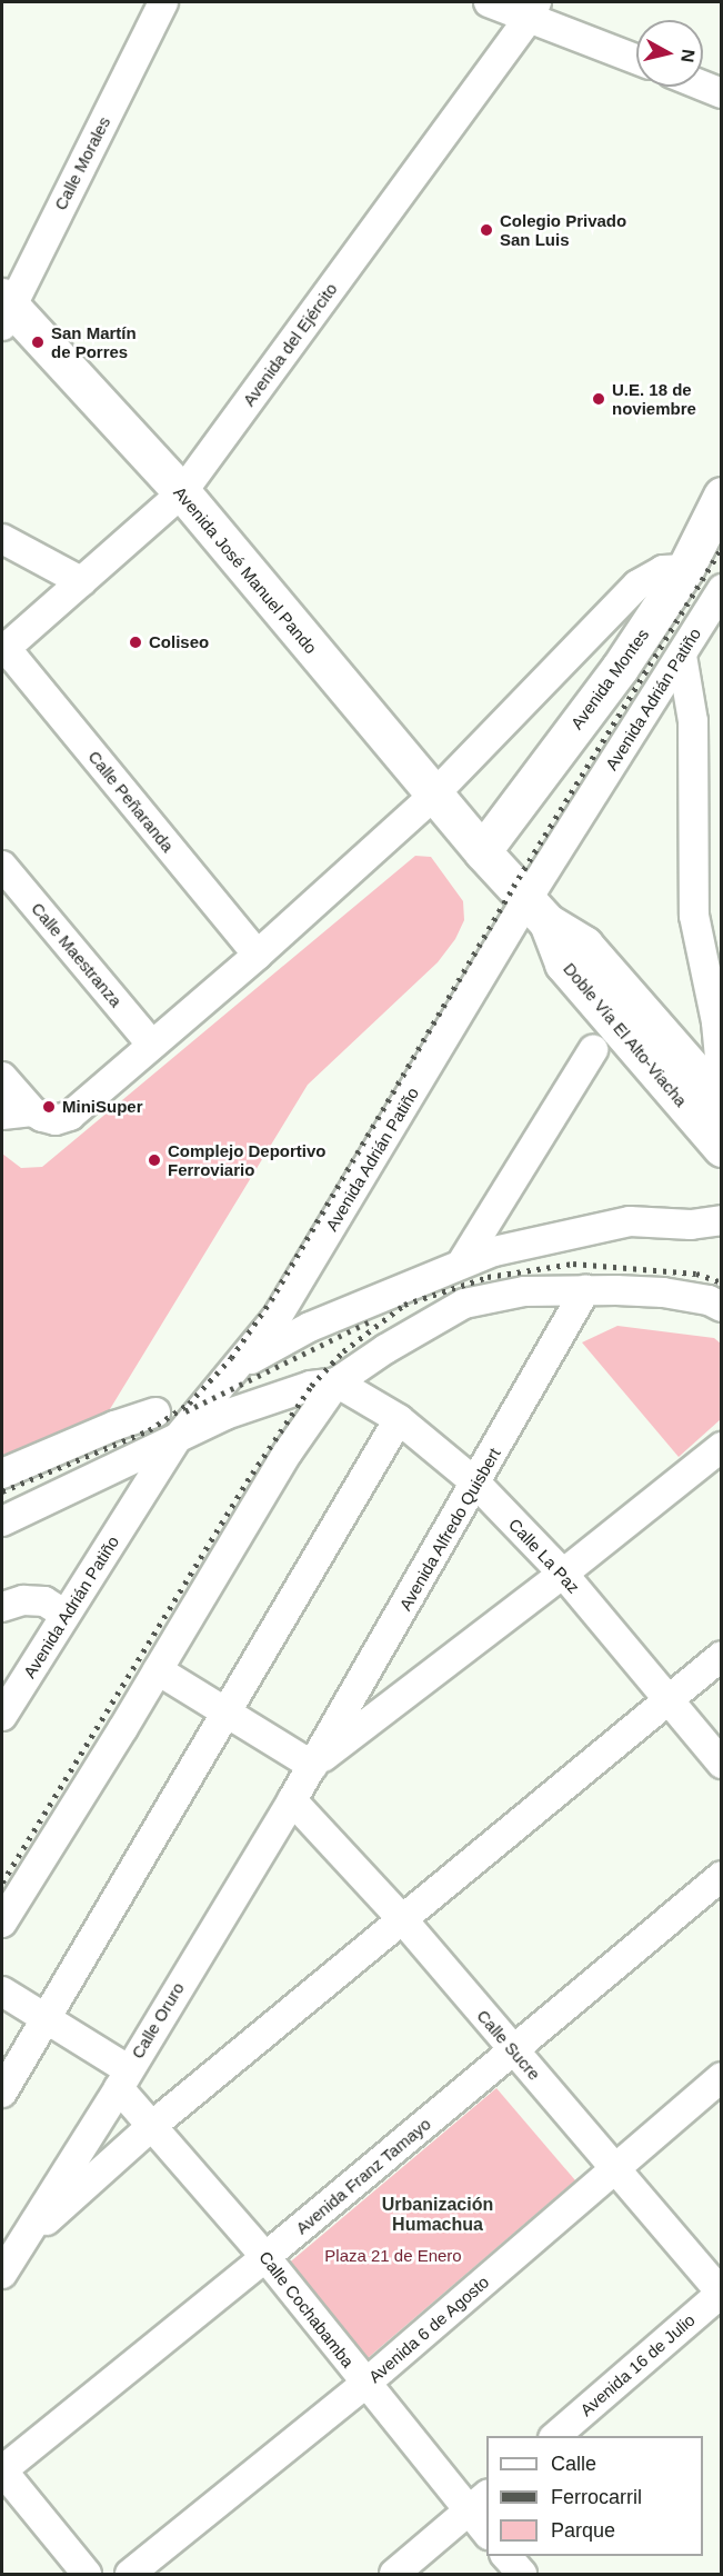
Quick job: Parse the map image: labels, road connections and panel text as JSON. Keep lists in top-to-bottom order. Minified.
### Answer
{"streets":{"main road":["Avenida José Manuel Pando","Avenida Montes","Doble Vía El Alto-Viacha"],"street":["Calle Morales","Avenida del Ejército","Avenida Adrián Patiño","Calle Peñaranda","Calle Maestranza","Avenida Alfredo Quisbert","Calle La Paz","Calle Oruro","Calle Sucre","Avenida Franz Tamayo","Calle Cochabamba","Avenida 6 de Agosto","Avenida 16 de Julio"]},"crossings":[["Calle Morales","Avenida José Manuel Pando"],["Avenida del Ejército","Avenida José Manuel Pando"],["Avenida del Ejército","Calle Peñaranda"],["Avenida José Manuel Pando","Avenida Montes"],["Avenida José Manuel Pando","Avenida Adrián Patiño"],["Avenida José Manuel Pando","Doble Vía El Alto-Viacha"],["Avenida Adrián Patiño","Doble Vía El Alto-Viacha"],["Avenida Alfredo Quisbert","Calle La Paz"],["Avenida Alfredo Quisbert","Calle Oruro"],["Calle Oruro","Calle Sucre"],["Calle Oruro","Calle Cochabamba"],["Calle Sucre","Avenida Franz Tamayo"],["Calle Sucre","Avenida 6 de Agosto"],["Calle Sucre","Avenida 16 de Julio"],["Avenida Franz Tamayo","Calle Cochabamba"],["Calle Cochabamba","Avenida 6 de Agosto"]],"districts":["Urbanización Humachua"],"parks":["Plaza 21 de Enero"],"places":["Colegio Privado San Luis","San Martín de Porres","U.E. 18 de noviembre","Coliseo","MiniSuper","Complejo Deportivo Ferroviario"],"legend":["Calle","Ferrocarril","Parque"],"north":"right"}
